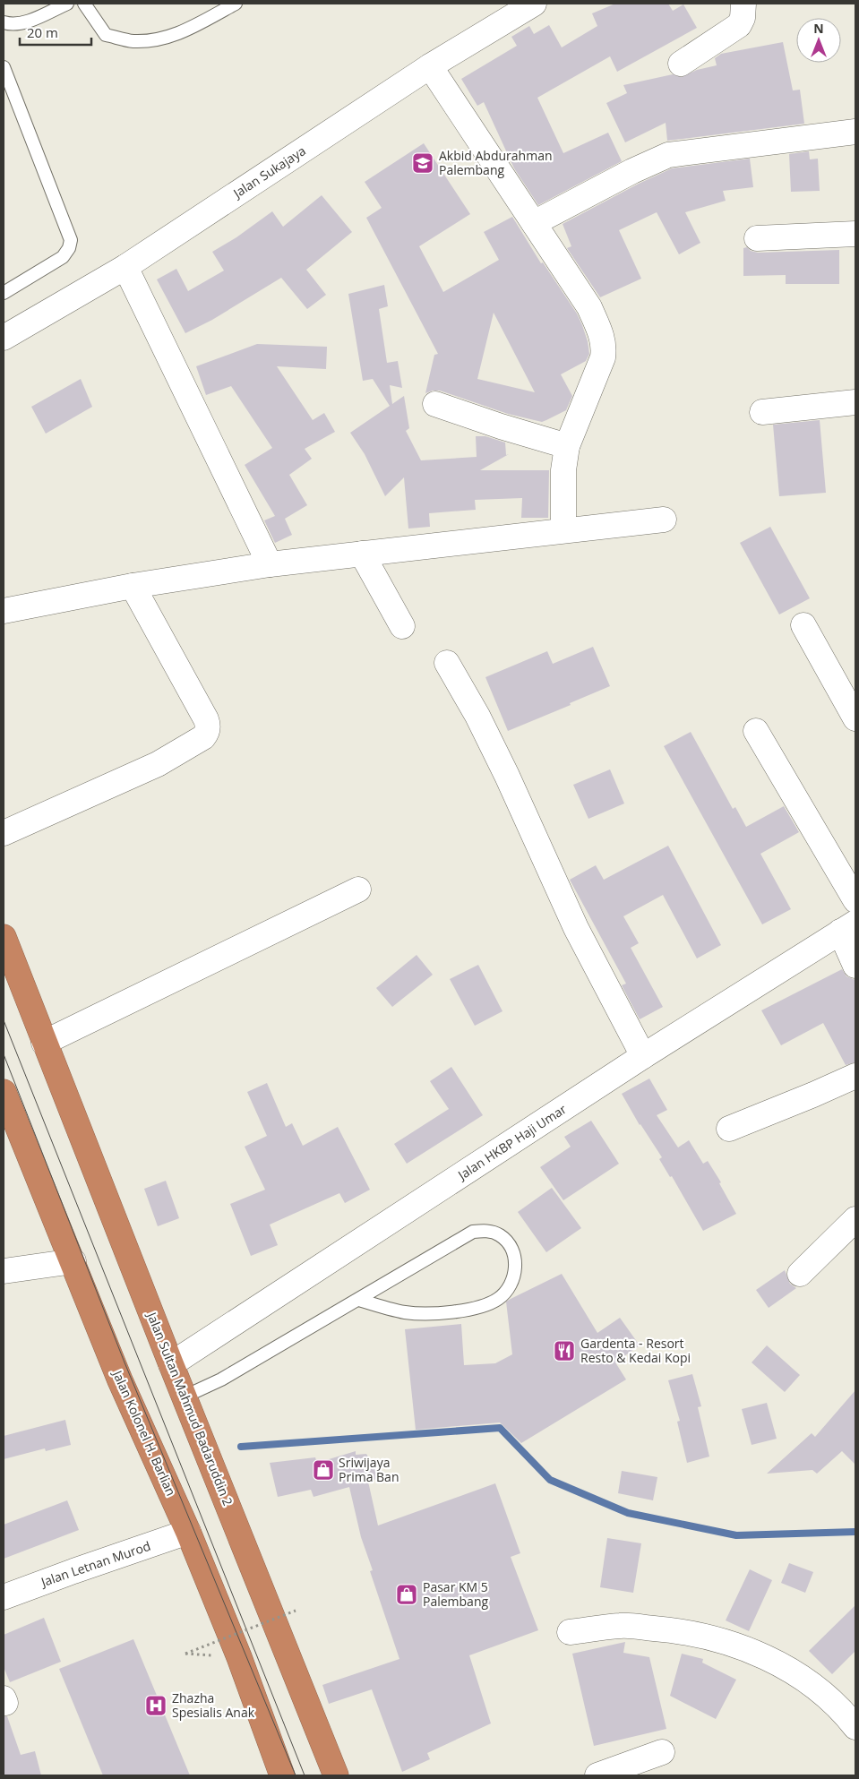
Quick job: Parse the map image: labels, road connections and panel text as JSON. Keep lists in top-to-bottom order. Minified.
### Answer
{"streets":{"highway":["Jalan Sultan Mahmud Badaruddin 2","Jalan Kolonel H. Barlian"],"street":["Jalan Sukajaya","Jalan HKBP Haji Umar","Jalan Letnan Murod"]},"crossings":[["Jalan HKBP Haji Umar","Jalan Sultan Mahmud Badaruddin 2"],["Jalan Kolonel H. Barlian","Jalan Letnan Murod"]],"places":{"school or university":["Akbid Abdurahman Palembang"],"restaurant":["Gardenta - Resort Resto & Kedai Kopi"],"shop":["Sriwijaya Prima Ban","Pasar KM 5 Palembang"],"hospital":["Zhazha Spesialis Anak"]},"scale_bar":"20 m","north":"top"}
